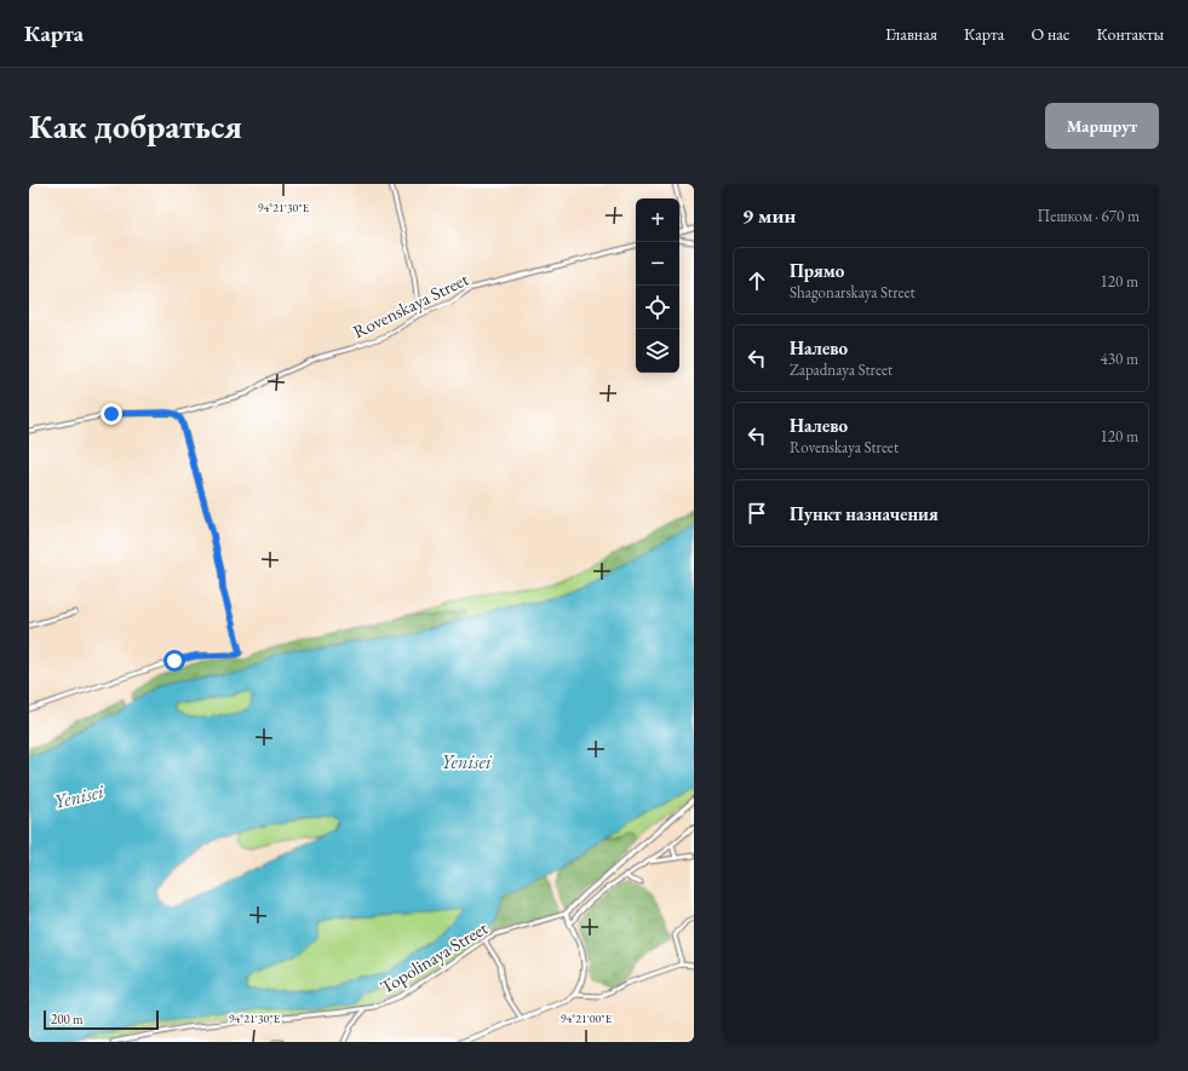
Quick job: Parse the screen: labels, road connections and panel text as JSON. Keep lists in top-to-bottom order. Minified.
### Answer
{"streets":{"street":["Rovenskaya Street","Topolinaya Street"]},"water":["Yenisei"],"scale_bar":"200 m","page":{"header":"Карта","nav":["Главная","Карта","О нас","Контакты"],"buttons":"Маршрут","title":"Как добраться","heading":["9 мин","Пешком · 670 m"],"map_buttons":["+","−"],"list":[["Прямо","Shagonarskaya Street","120 m"],["Налево","Zapadnaya Street","430 m"],["Налево","Rovenskaya Street","120 m"],"Пункт назначения"],"scale":"200 m"},"coordinates":["94°21'30\"E","94°21'00\"E"]}
